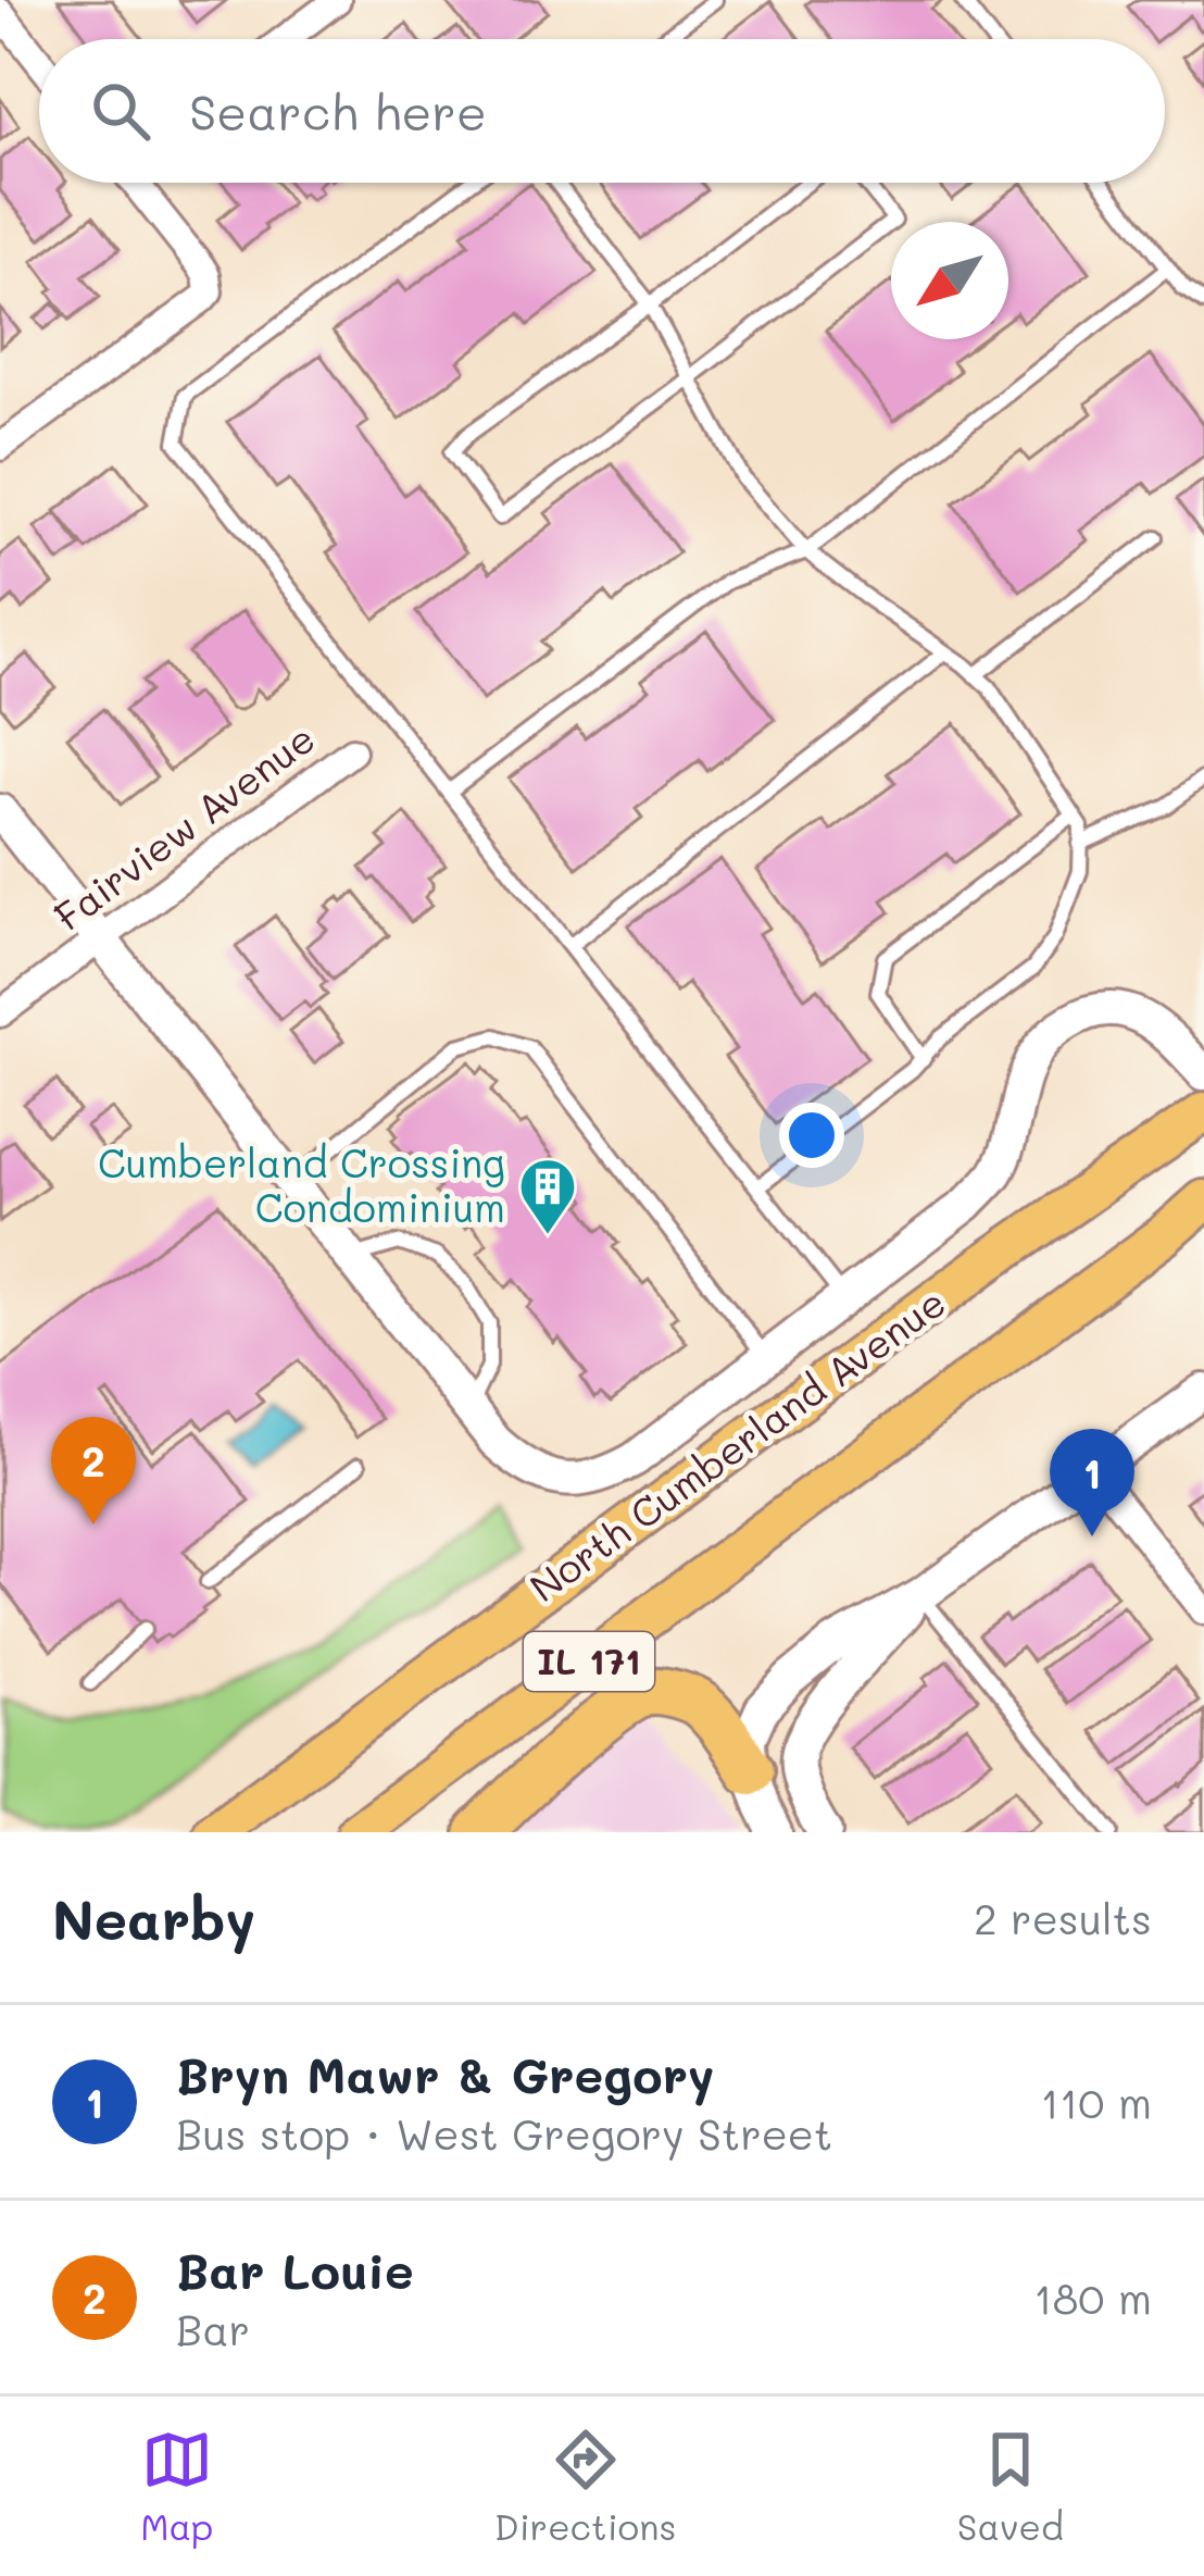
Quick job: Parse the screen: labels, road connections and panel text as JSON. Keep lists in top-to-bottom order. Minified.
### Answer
{"streets":{"main road":["North Cumberland Avenue","IL 171"],"street":["Fairview Avenue"]},"places":{"building":["Cumberland Crossing Condominium"]},"north":"bottom left","page":{"search":"Search here","pins":["2","1"],"heading":["Nearby","2 results"],"list":[{"mark":"1","name":"Bryn Mawr & Gregory","note":"Bus stop · West Gregory Street","value":"110 m"},{"mark":"2","name":"Bar Louie","note":"Bar","value":"180 m"}],"nav":["Map","Directions","Saved"]}}
